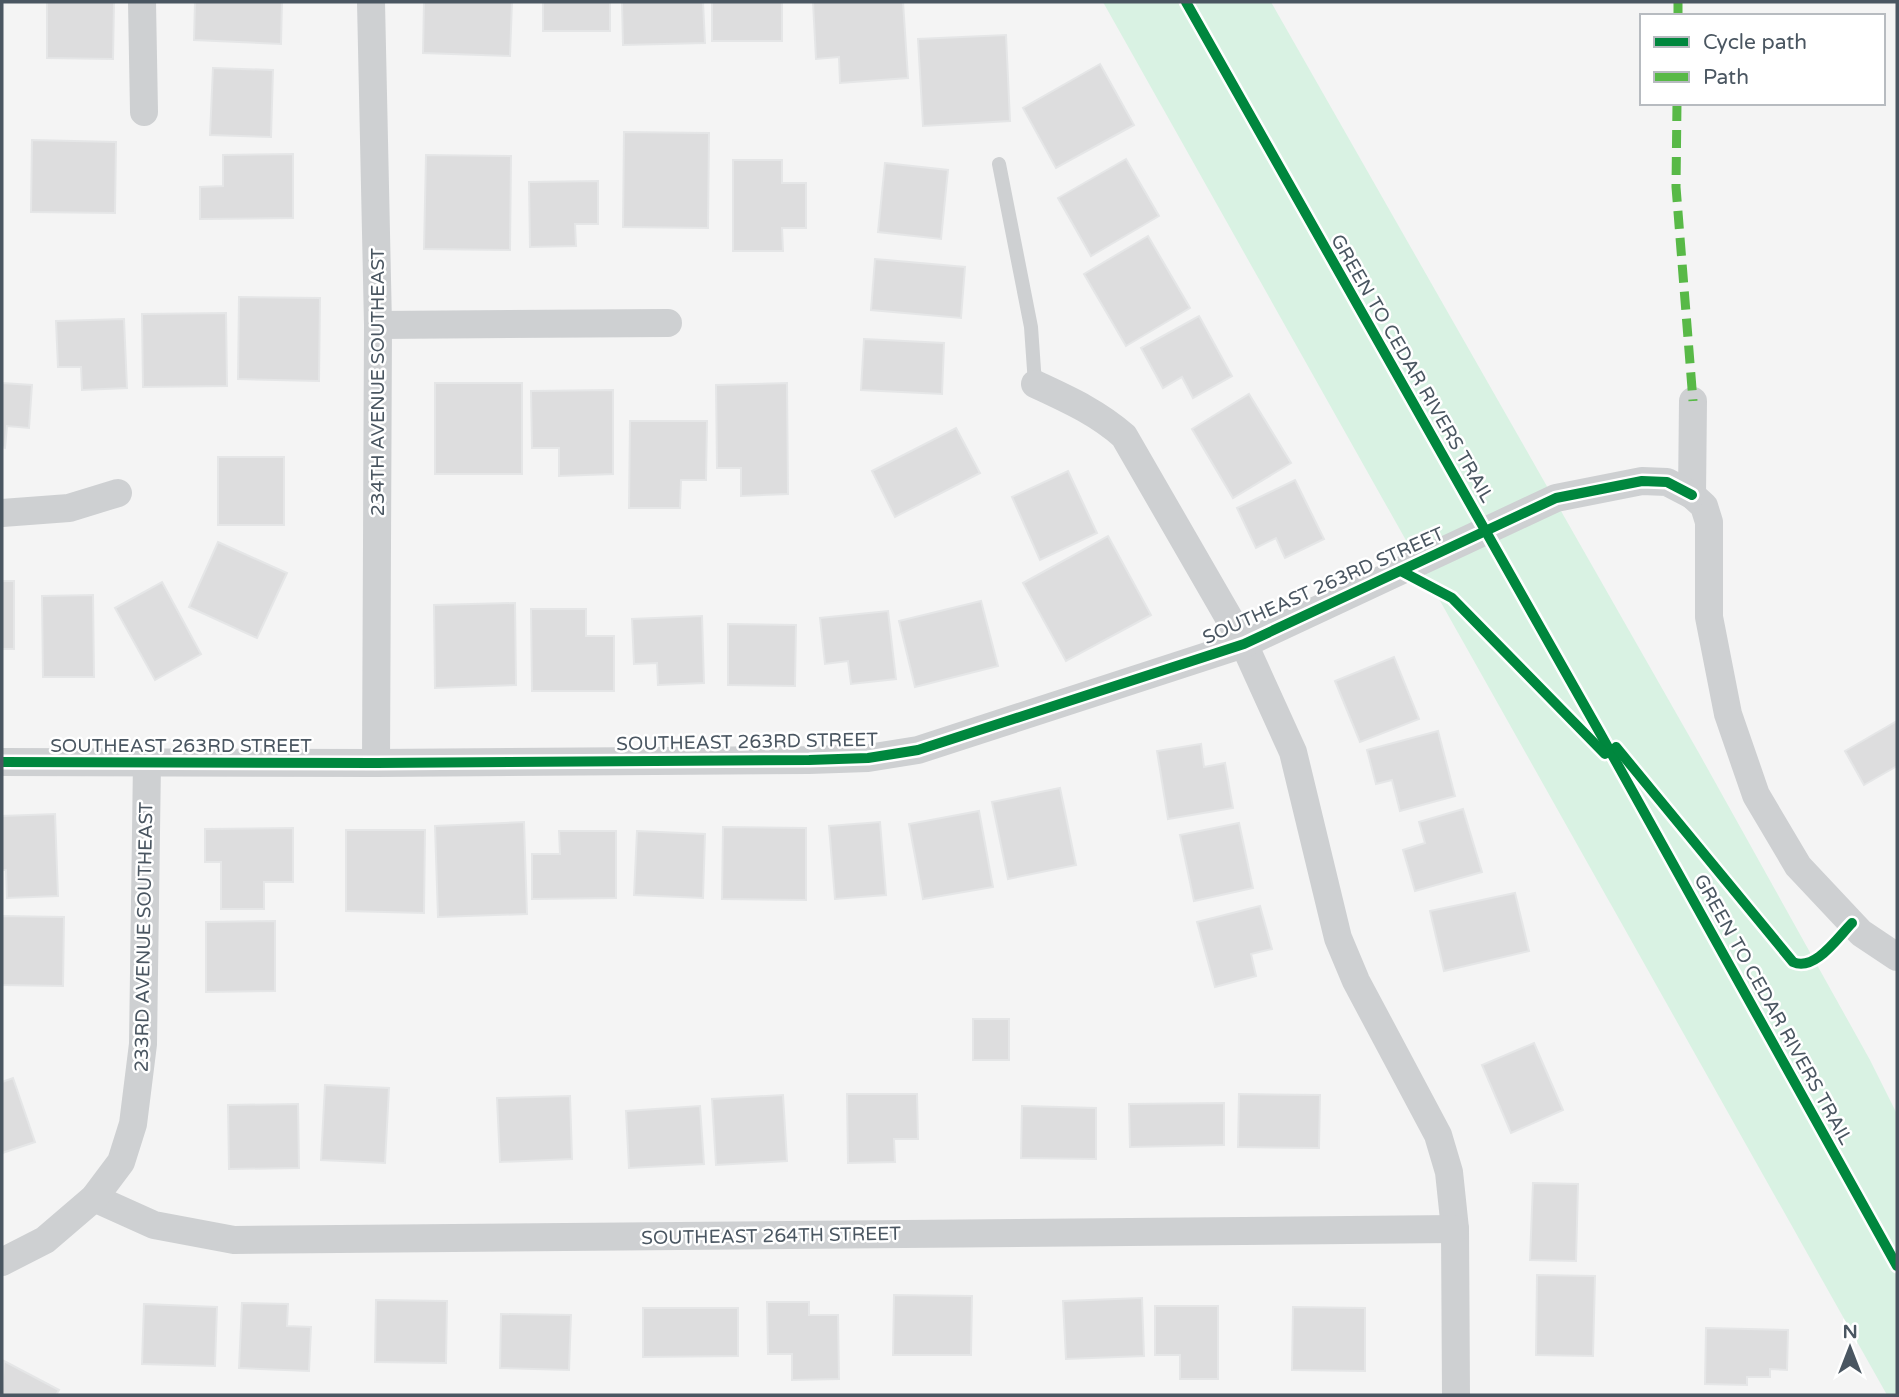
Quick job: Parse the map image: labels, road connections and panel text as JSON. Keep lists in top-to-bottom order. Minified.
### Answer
{"streets":{"street":["234TH AVENUE SOUTHEAST","SOUTHEAST 263RD STREET","233RD AVENUE SOUTHEAST","SOUTHEAST 264TH STREET"],"cycle path":["GREEN TO CEDAR RIVERS TRAIL"]},"crossings":[["234TH AVENUE SOUTHEAST","SOUTHEAST 263RD STREET"],["SOUTHEAST 263RD STREET","233RD AVENUE SOUTHEAST"],["233RD AVENUE SOUTHEAST","SOUTHEAST 264TH STREET"]],"legend":["Cycle path","Path"],"north":"top"}
